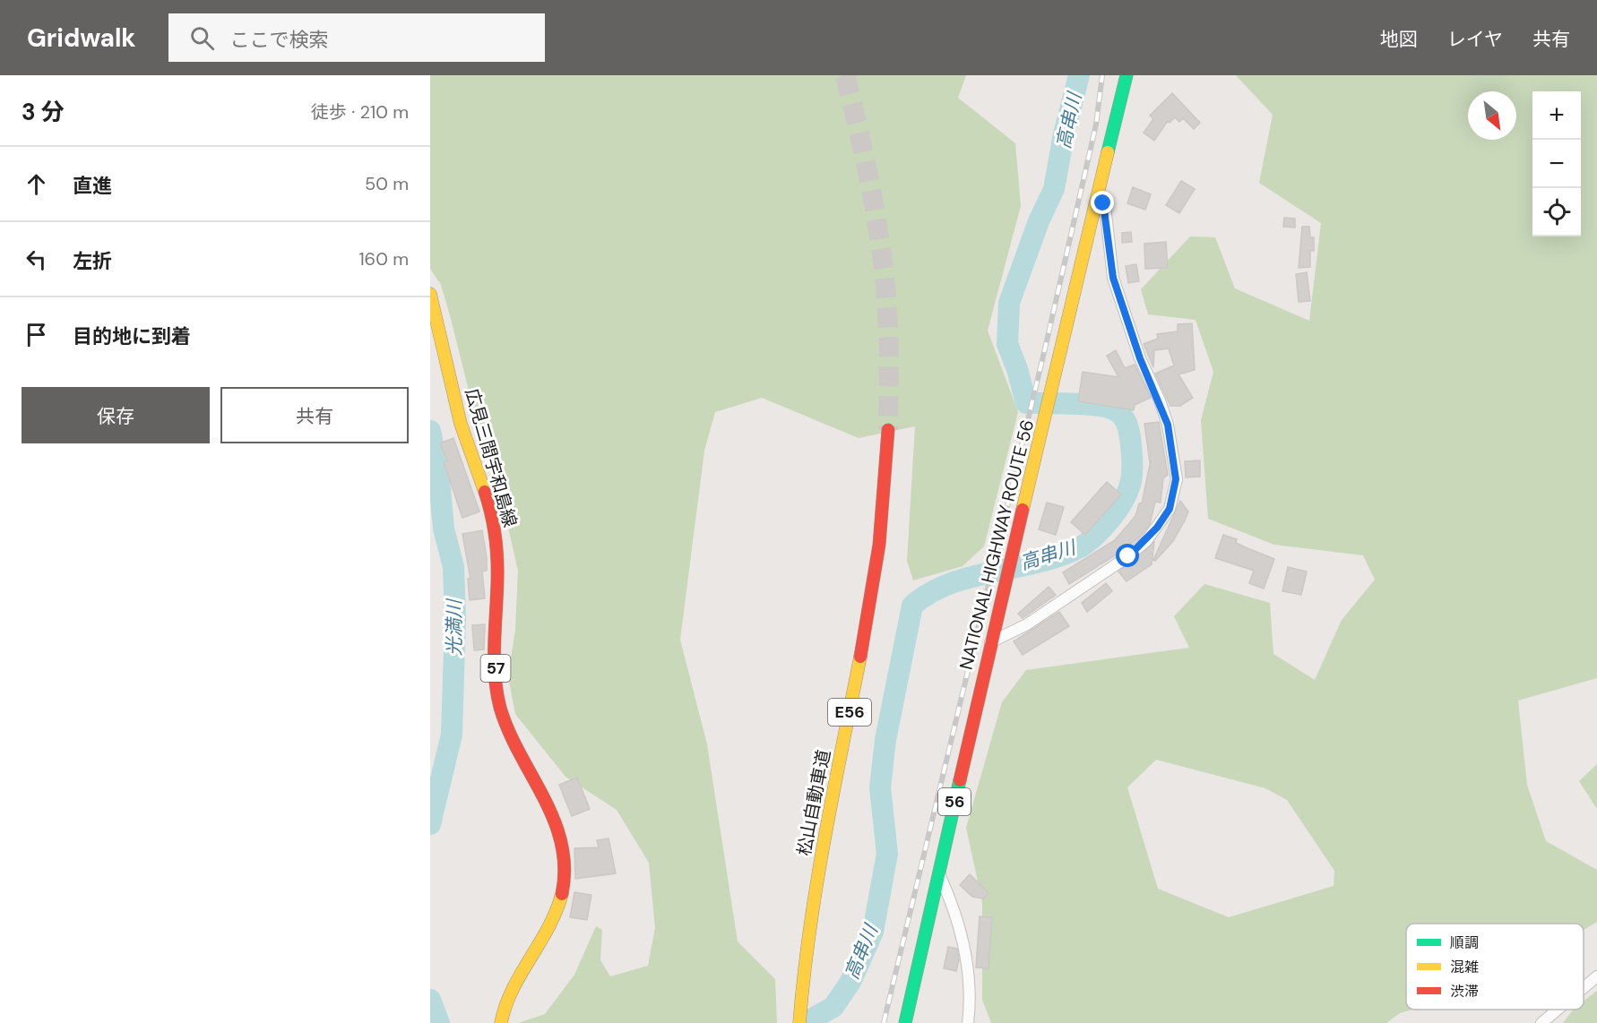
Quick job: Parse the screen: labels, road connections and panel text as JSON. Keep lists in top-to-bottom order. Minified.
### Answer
{"streets":{"main road":["広見三間宇和島線","NATIONAL HIGHWAY ROUTE 56","57","E56","56","松山自動車道"]},"water":["高串川","光満川"],"legend":["順調","混雑","渋滞"],"north":"bottom right","page":{"header":"Gridwalk","search":"ここで検索","nav":["地図","レイヤ","共有"],"heading":["3 分","徒歩 · 210 m"],"map_buttons":["+","−"],"list":[["直進","50 m"],["左折","160 m"],"目的地に到着"],"buttons":["保存","共有"]}}
